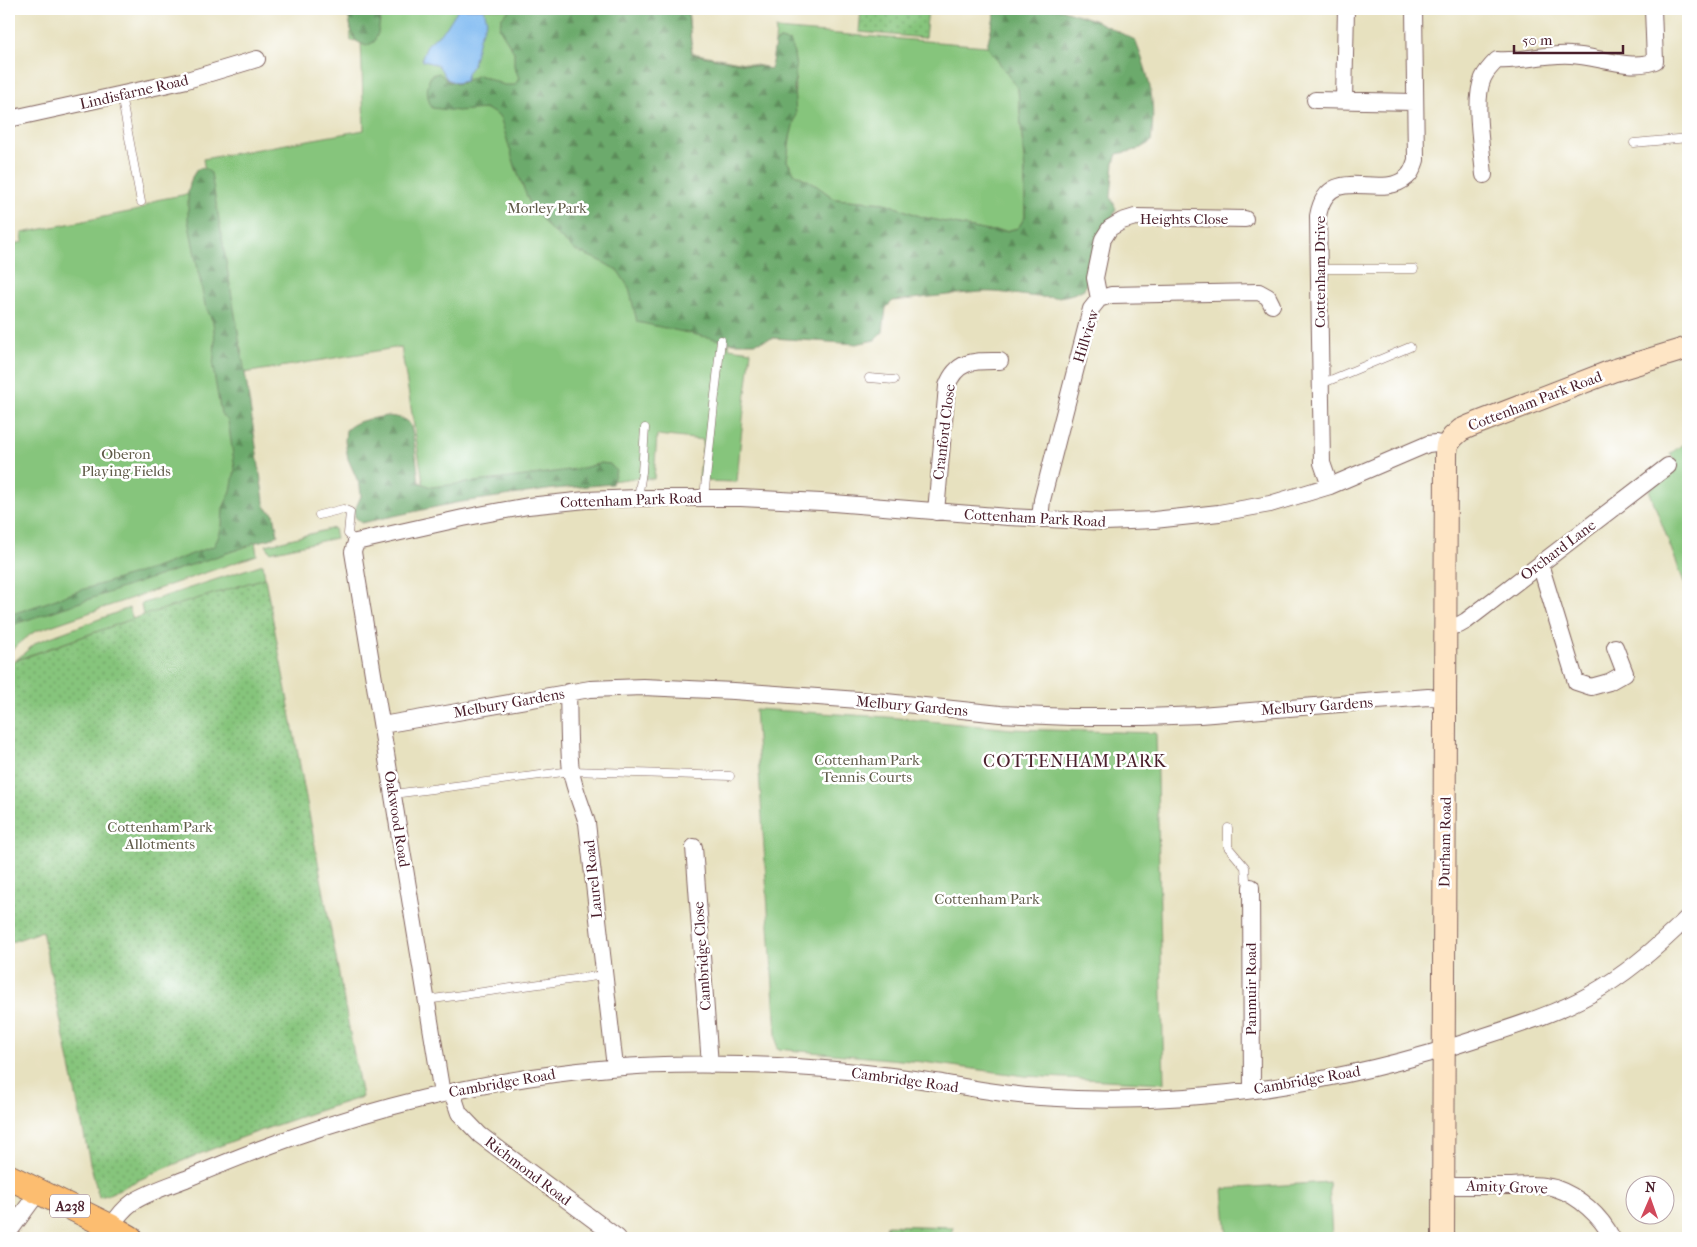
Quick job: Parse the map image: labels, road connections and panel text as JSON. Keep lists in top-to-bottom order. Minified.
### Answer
{"streets":{"main road":["Cottenham Park Road","Durham Road","A238"],"street":["Lindisfarne Road","Heights Close","Cottenham Drive","Hillview","Cranford Close","Orchard Lane","Melbury Gardens","Oakwood Road","Laurel Road","Cambridge Close","Panmuir Road","Cambridge Road","Richmond Road","Amity Grove"]},"crossings":[["Heights Close","Hillview"],["Cottenham Drive","Cottenham Park Road"],["Hillview","Cottenham Park Road"],["Cottenham Park Road","Cranford Close"],["Cottenham Park Road","Oakwood Road"],["Cottenham Park Road","Durham Road"],["Orchard Lane","Durham Road"],["Melbury Gardens","Oakwood Road"],["Melbury Gardens","Durham Road"],["Melbury Gardens","Laurel Road"],["Oakwood Road","Cambridge Road"],["Oakwood Road","Richmond Road"],["Durham Road","Cambridge Road"],["Durham Road","Amity Grove"],["Laurel Road","Cambridge Road"],["Cambridge Close","Cambridge Road"],["Panmuir Road","Cambridge Road"],["Cambridge Road","Richmond Road"],["Cambridge Road","A238"]],"districts":["COTTENHAM PARK"],"parks":["Morley Park","Oberon Playing Fields","Cottenham Park Tennis Courts","Cottenham Park Allotments","Cottenham Park"],"scale_bar":"50 m","north":"top"}
